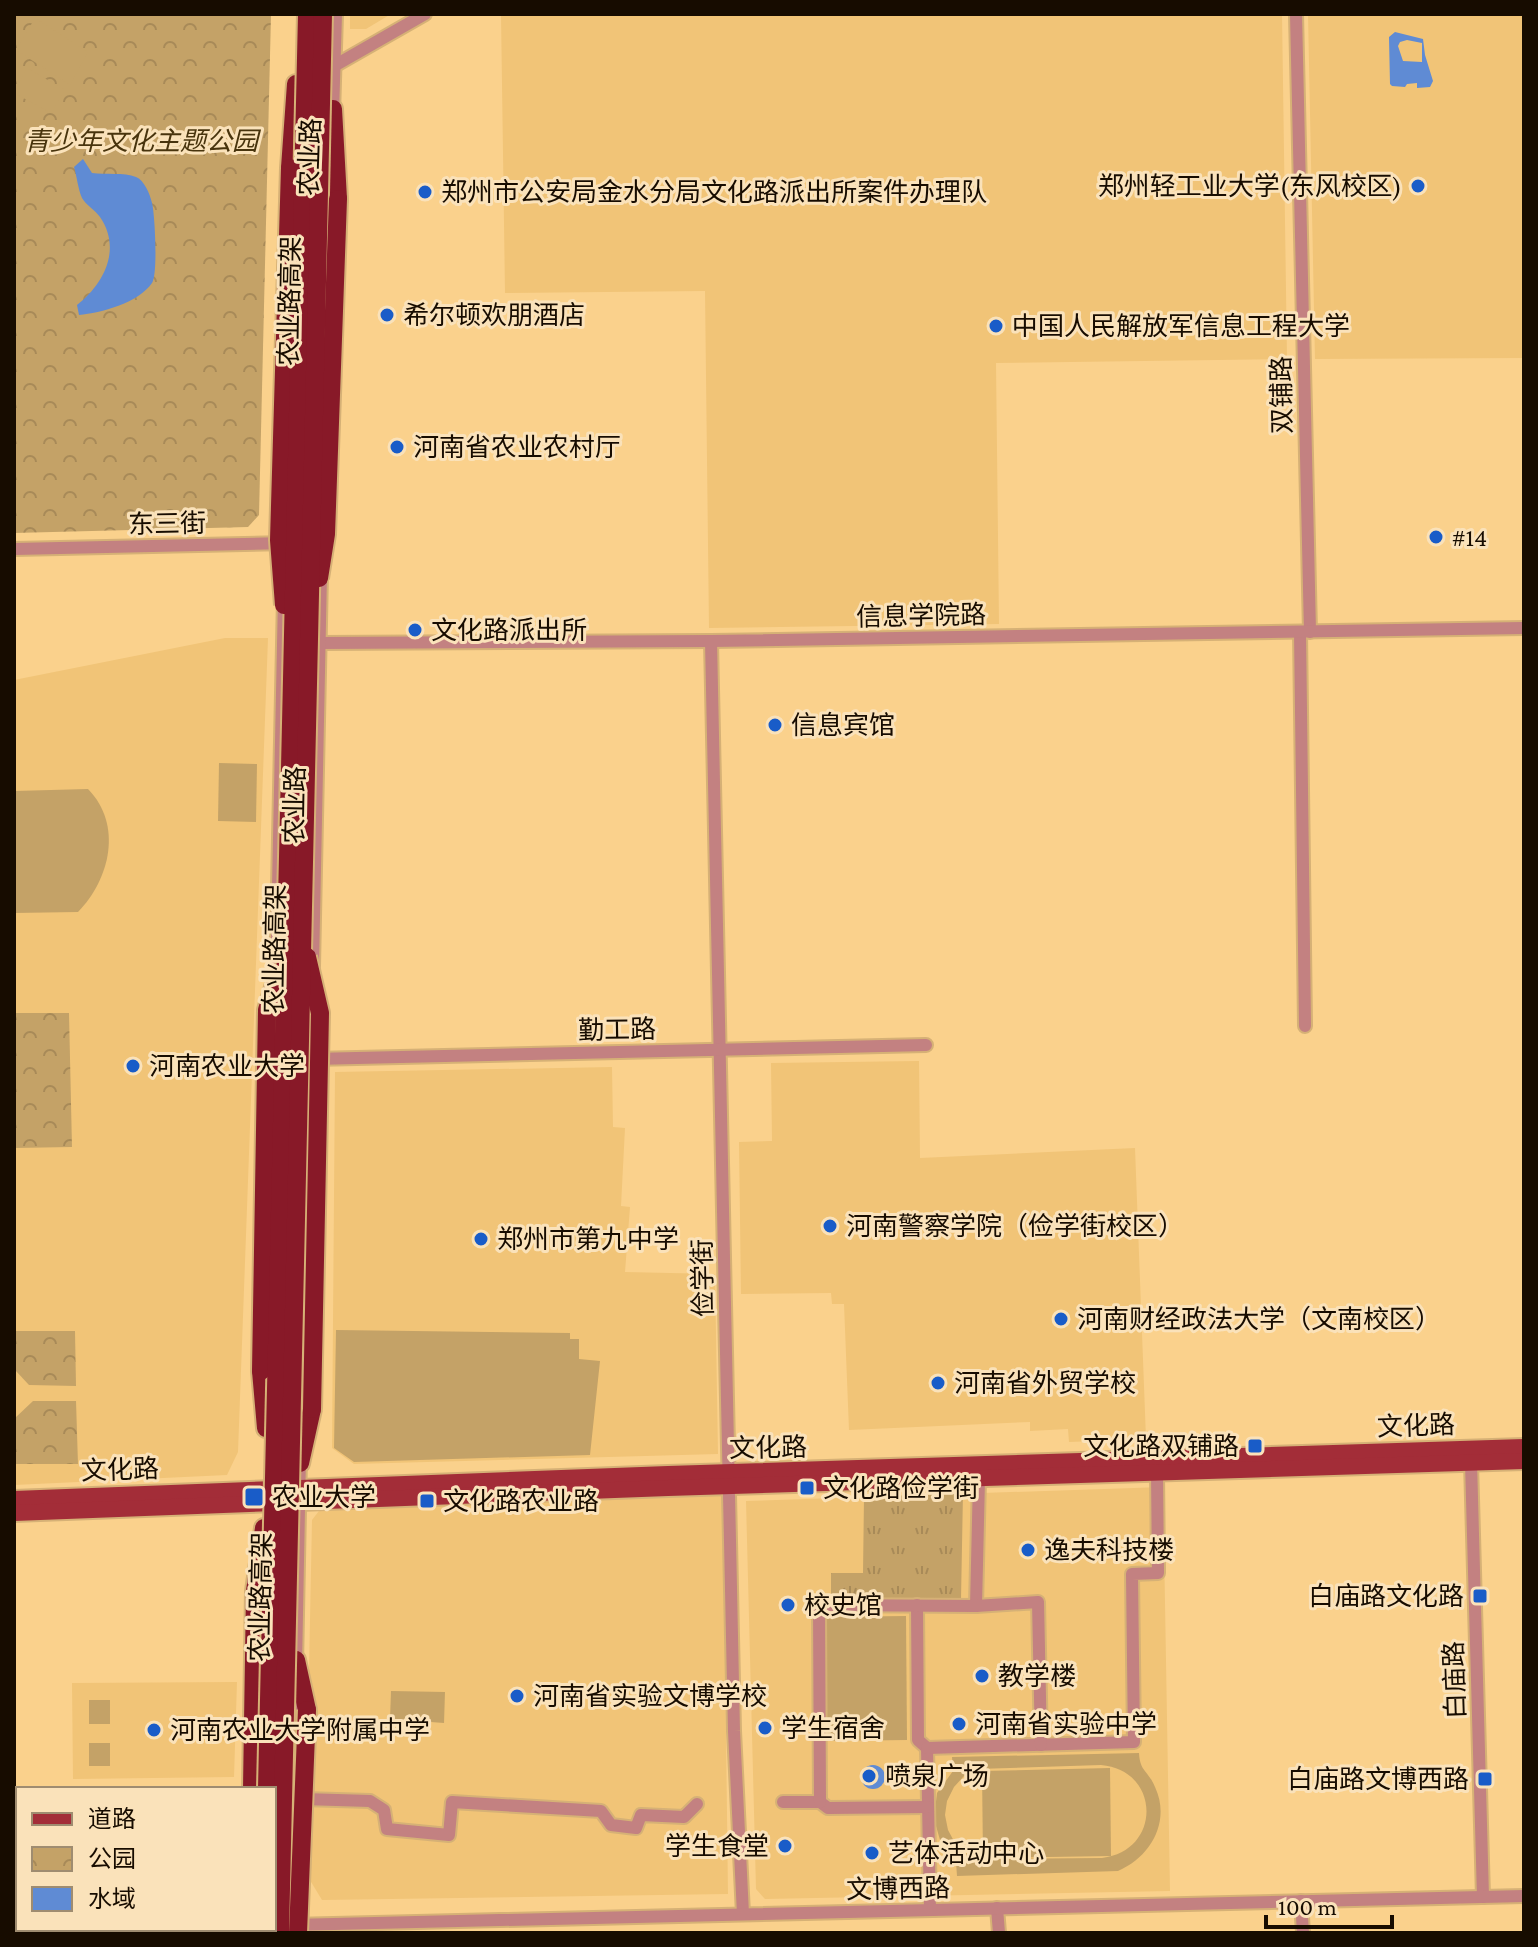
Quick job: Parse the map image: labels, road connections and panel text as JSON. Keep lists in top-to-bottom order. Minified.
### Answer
{"streets":{"highway":["农业路高架"],"main road":["文化路"],"street":["农业路","双铺路","东三街","信息学院路","勤工路","俭学街","白庙路","文博西路"]},"crossings":[["农业路","农业路高架"],["农业路","东三街"],["农业路","信息学院路"],["农业路","勤工路"],["农业路","文化路"],["农业路","文博西路"],["农业路高架","信息学院路"],["农业路高架","文博西路"],["双铺路","信息学院路"],["信息学院路","俭学街"],["勤工路","俭学街"],["俭学街","文化路"],["俭学街","文博西路"],["文化路","白庙路"],["白庙路","文博西路"]],"parks":["青少年文化主题公园"],"places":{"other":["郑州轻工业大学(东风校区)","郑州市公安局金水分局文化路派出所案件办理队","希尔顿欢朋酒店","中国人民解放军信息工程大学","河南省农业农村厅","#14","文化路派出所","信息宾馆","河南农业大学","河南警察学院（俭学街校区）","郑州市第九中学","河南财经政法大学（文南校区）","河南省外贸学校","逸夫科技楼","校史馆","教学楼","河南省实验文博学校","河南省实验中学","学生宿舍","河南农业大学附属中学","喷泉广场","学生食堂","艺体活动中心"],"transit":["文化路双铺路","文化路俭学街","农业大学","文化路农业路","白庙路文化路","白庙路文博西路"]},"legend":["道路","公园","水域"],"scale_bar":"100 m"}
